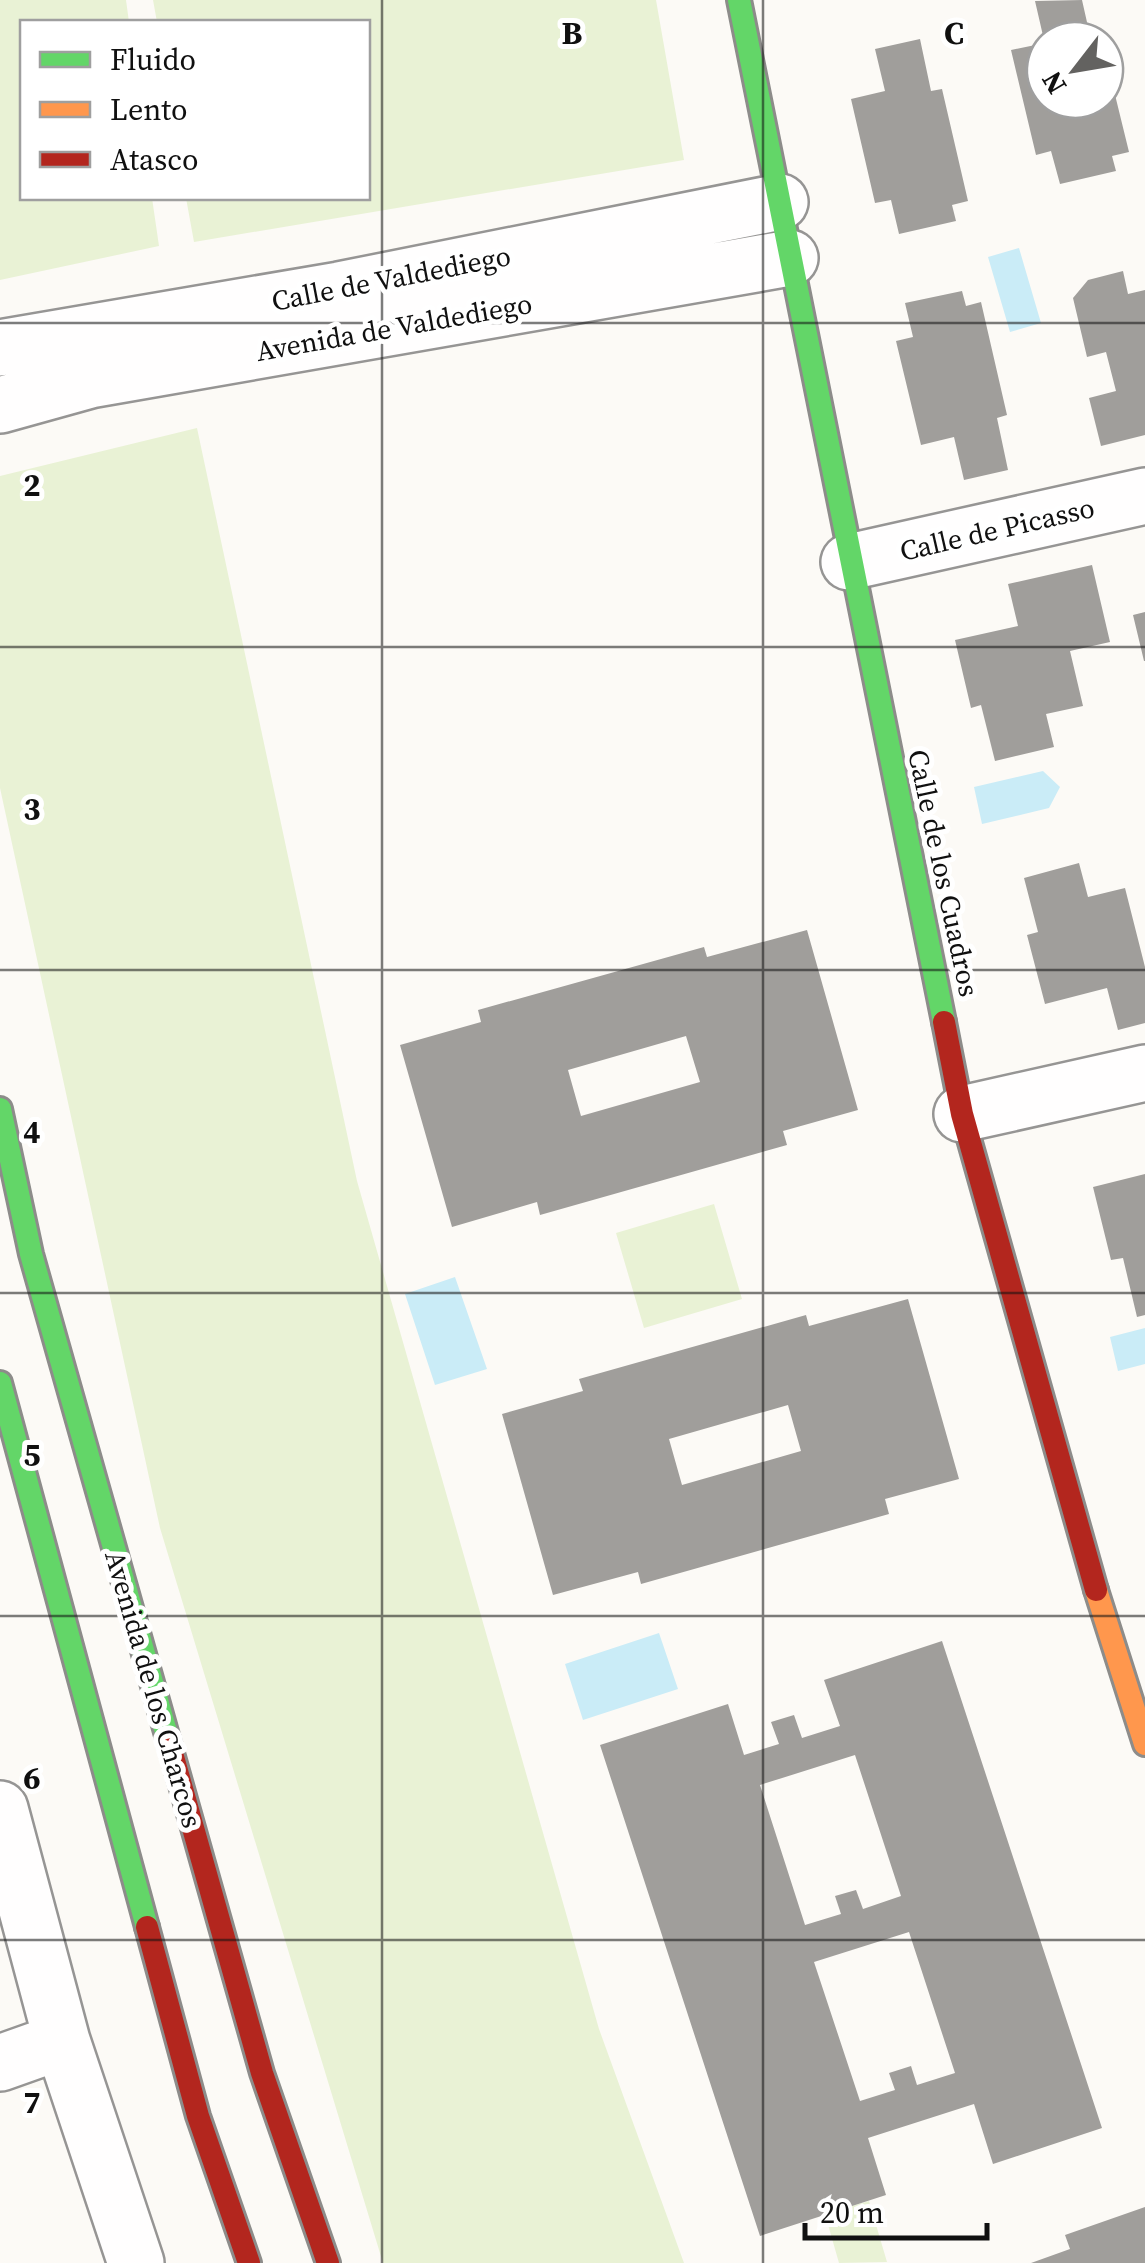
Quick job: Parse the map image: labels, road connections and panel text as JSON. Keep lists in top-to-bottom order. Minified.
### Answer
{"streets":{"street":["Calle de Valdediego","Avenida de Valdediego","Calle de Picasso","Calle de los Cuadros","Avenida de los Charcos"]},"crossings":[["Calle de Valdediego","Calle de los Cuadros"],["Avenida de Valdediego","Calle de los Cuadros"],["Calle de Picasso","Calle de los Cuadros"]],"legend":["Fluido","Lento","Atasco"],"scale_bar":"20 m","north":"bottom left","grid":{"columns":["B","C"],"rows":["2","3","4","5","6","7"]}}
